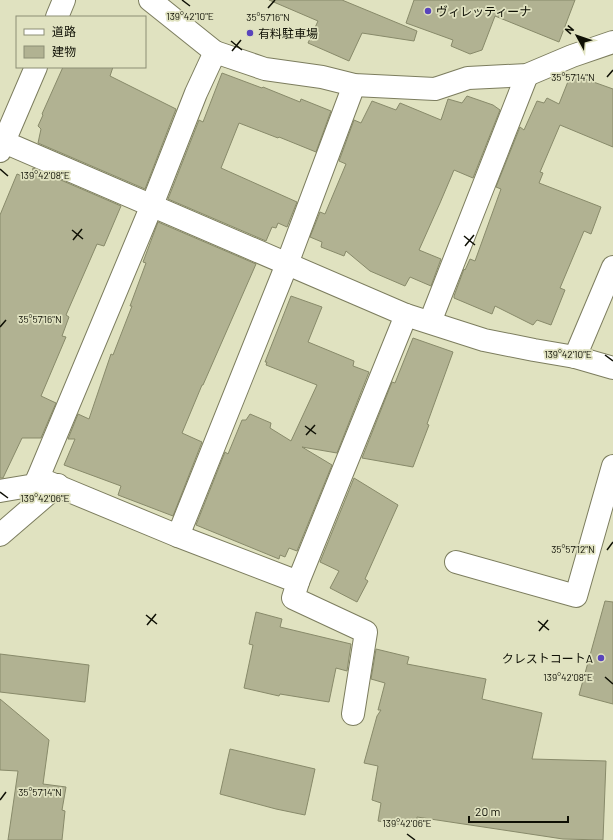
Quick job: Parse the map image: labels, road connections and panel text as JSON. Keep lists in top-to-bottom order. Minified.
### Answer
{"places":["ヴィレッティーナ","有料駐車場","クレストコートA"],"legend":["道路","建物"],"scale_bar":"20 m","north":"top left","coordinates":["139°42'10\"E","35°57'16\"N","35°57'14\"N","139°42'08\"E","139°42'06\"E","35°57'12\"N"]}
